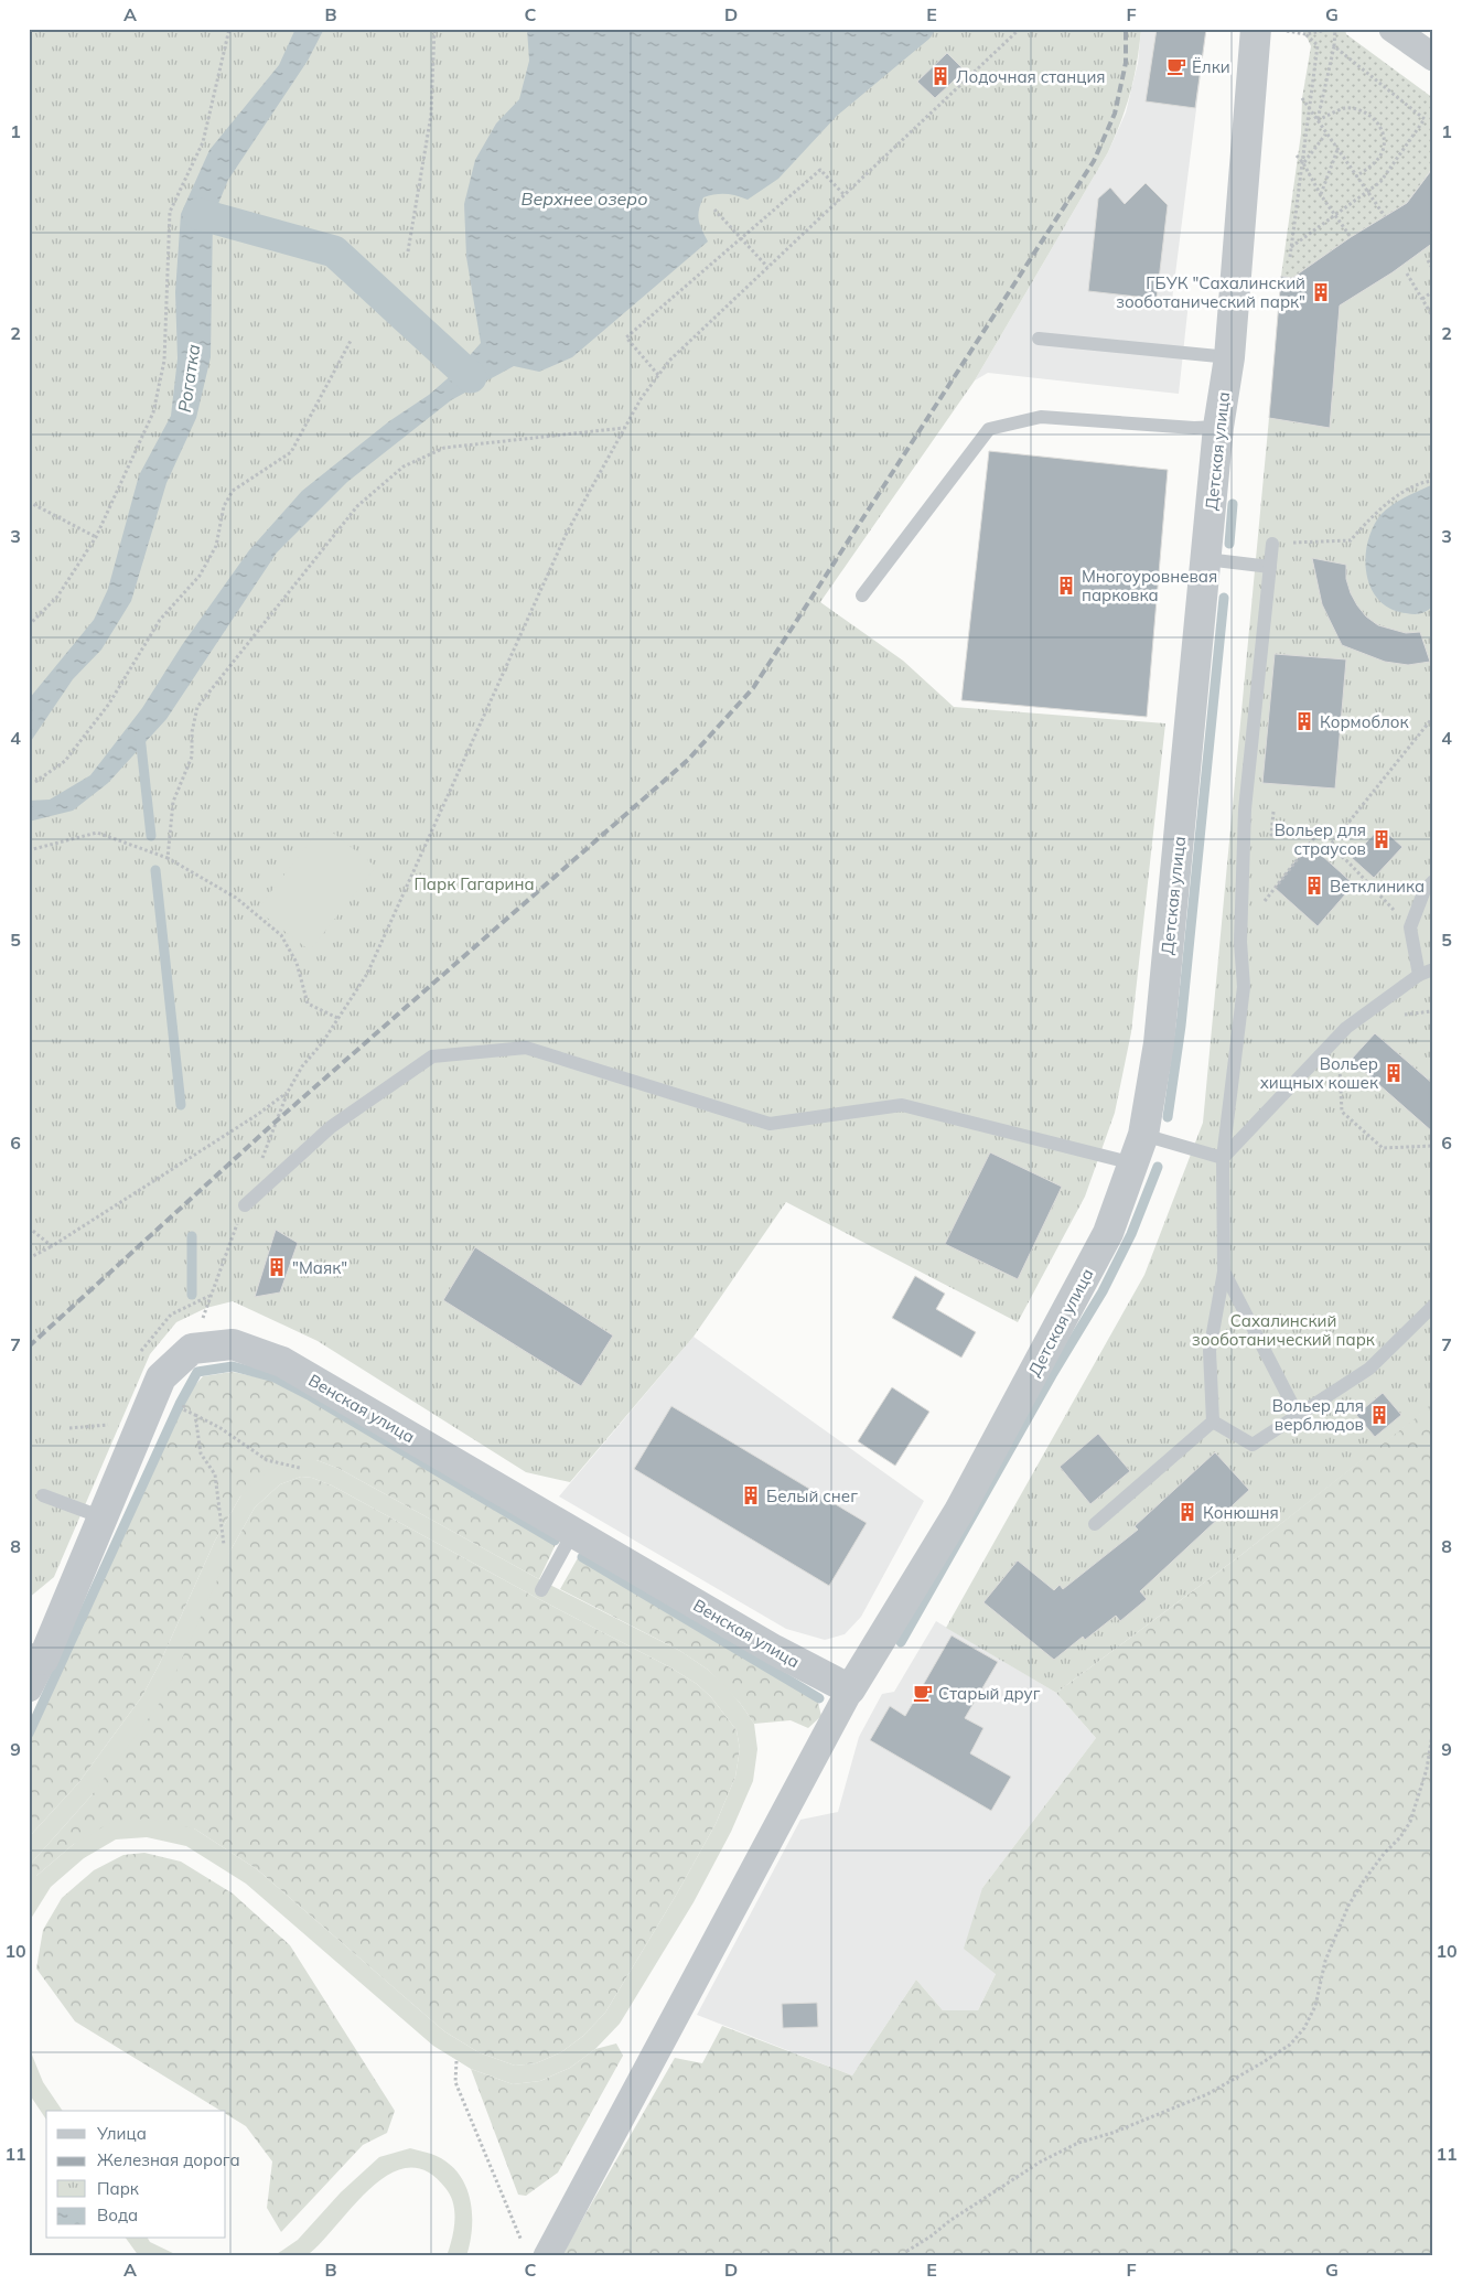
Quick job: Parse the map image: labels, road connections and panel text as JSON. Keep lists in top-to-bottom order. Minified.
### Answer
{"streets":{"street":["Детская улица","Венская улица"]},"crossings":[["Детская улица","Венская улица"]],"water":["Верхнее озеро","Рогатка"],"parks":["Парк Гагарина","Сахалинский зооботанический парк"],"places":{"cafe":["Ёлки","Старый друг"],"building":["Лодочная станция","ГБУК \"Сахалинский зооботанический парк\"","Многоуровневая парковка","Кормоблок","Вольер для страусов","Ветклиника","Вольер хищных кошек","\"Маяк\"","Вольер для верблюдов","Белый снег","Конюшня"]},"legend":["Улица","Железная дорога","Парк","Вода"],"grid":{"columns":["A","B","C","D","E","F","G"],"rows":["1","2","3","4","5","6","7","8","9","10","11"]}}
